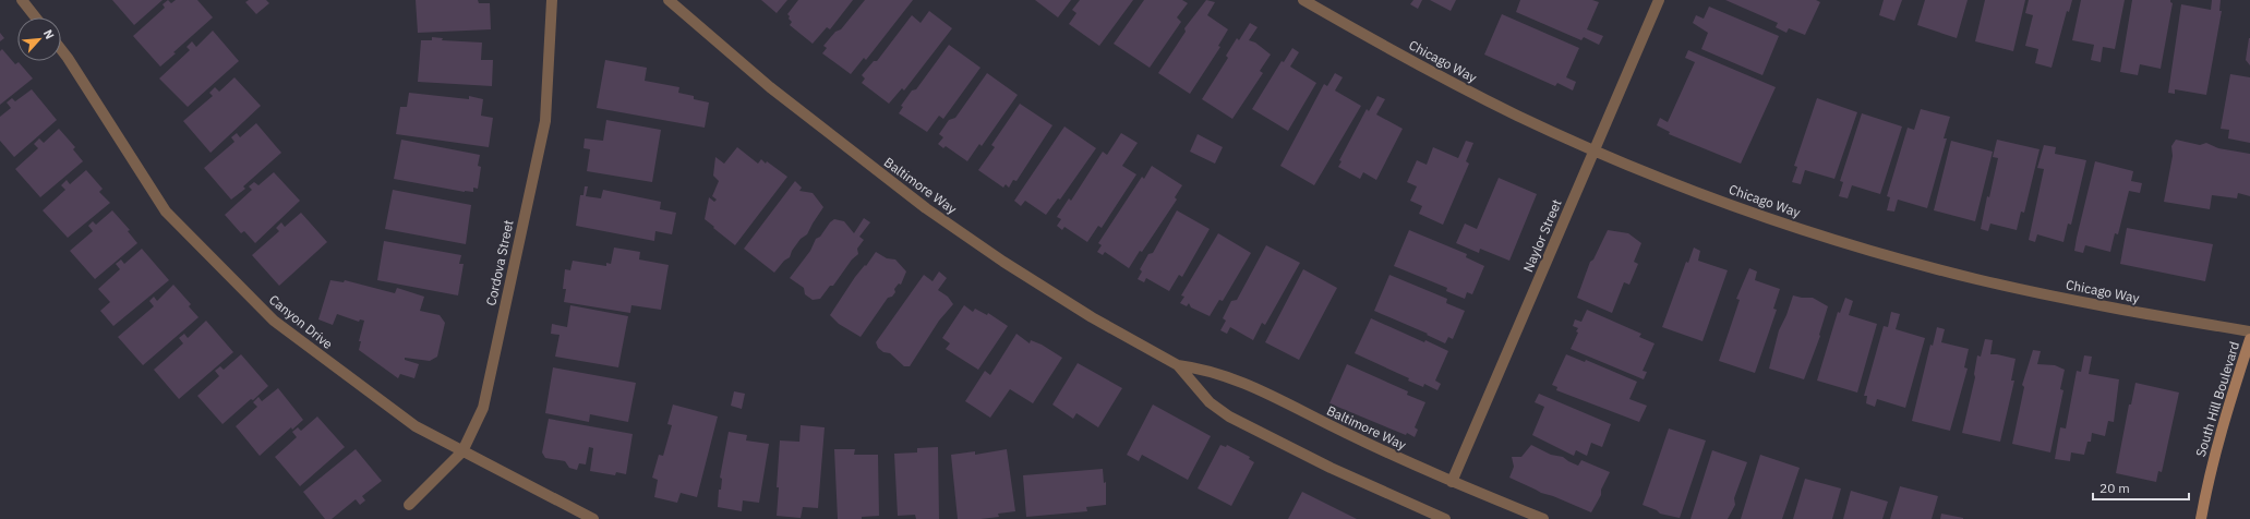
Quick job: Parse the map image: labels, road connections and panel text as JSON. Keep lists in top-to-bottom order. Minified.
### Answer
{"streets":{"street":["Chicago Way","Baltimore Way","Naylor Street","Cordova Street","Canyon Drive","South Hill Boulevard"]},"crossings":[["Chicago Way","Naylor Street"],["Baltimore Way","Naylor Street"],["Cordova Street","Canyon Drive"]],"scale_bar":"20 m","north":"top right"}
